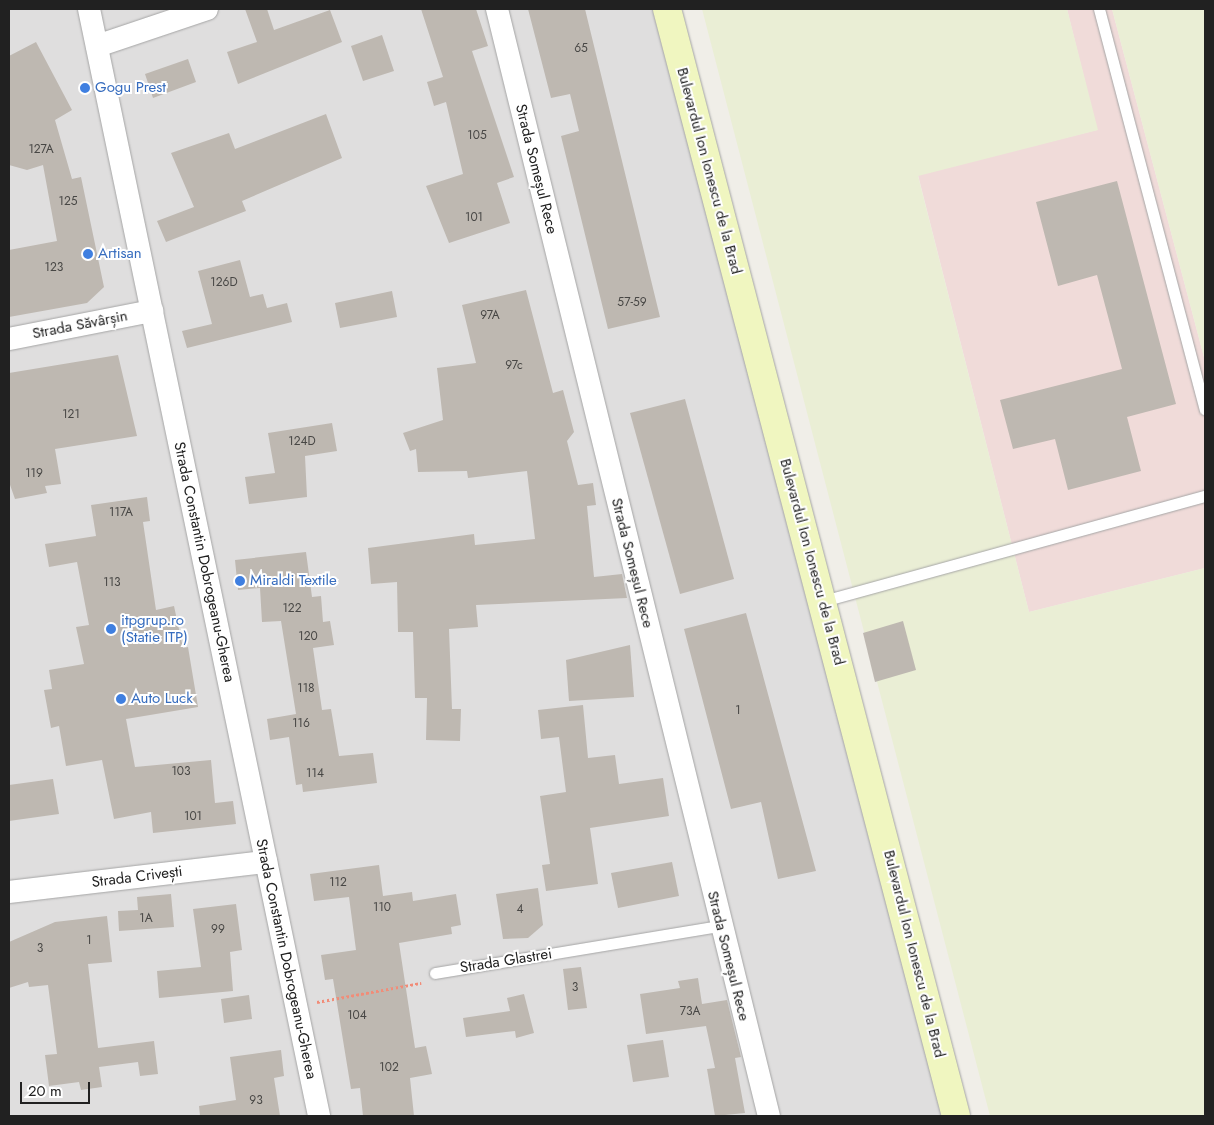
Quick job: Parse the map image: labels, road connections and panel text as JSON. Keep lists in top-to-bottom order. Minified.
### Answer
{"streets":{"main road":["Bulevardul Ion Ionescu de la Brad"],"street":["Strada Someșul Rece","Strada Săvârșin","Strada Constantin Dobrogeanu-Gherea","Strada Crivești"],"lane":["Strada Glastrei"]},"crossings":[["Strada Someșul Rece","Strada Glastrei"],["Strada Săvârșin","Strada Constantin Dobrogeanu-Gherea"],["Strada Constantin Dobrogeanu-Gherea","Strada Crivești"]],"places":["Gogu Prest","Artisan","Miraldi Textile","itpgrup.ro (Statie ITP)","Auto Luck"],"house_numbers":["65","105","127A","125","101","123","126D","57-59","97A","97c","121","124D","119","117A","113","122","120","118","1","116","103","114","101","112","110","4","1A","99","1","3","3","73A","104","102","93"],"scale_bar":"20 m"}
